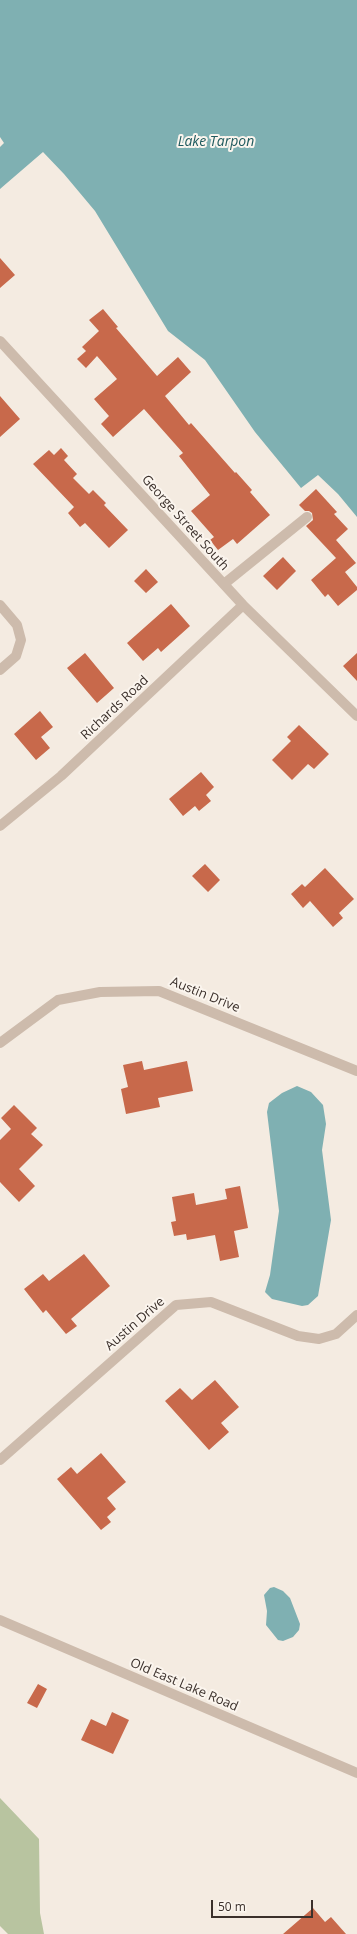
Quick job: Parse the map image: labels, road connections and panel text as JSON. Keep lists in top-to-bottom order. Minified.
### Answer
{"streets":{"street":["George Street South","Richards Road","Austin Drive","Old East Lake Road"]},"crossings":[["George Street South","Richards Road"]],"water":["Lake Tarpon"],"scale_bar":"50 m"}
